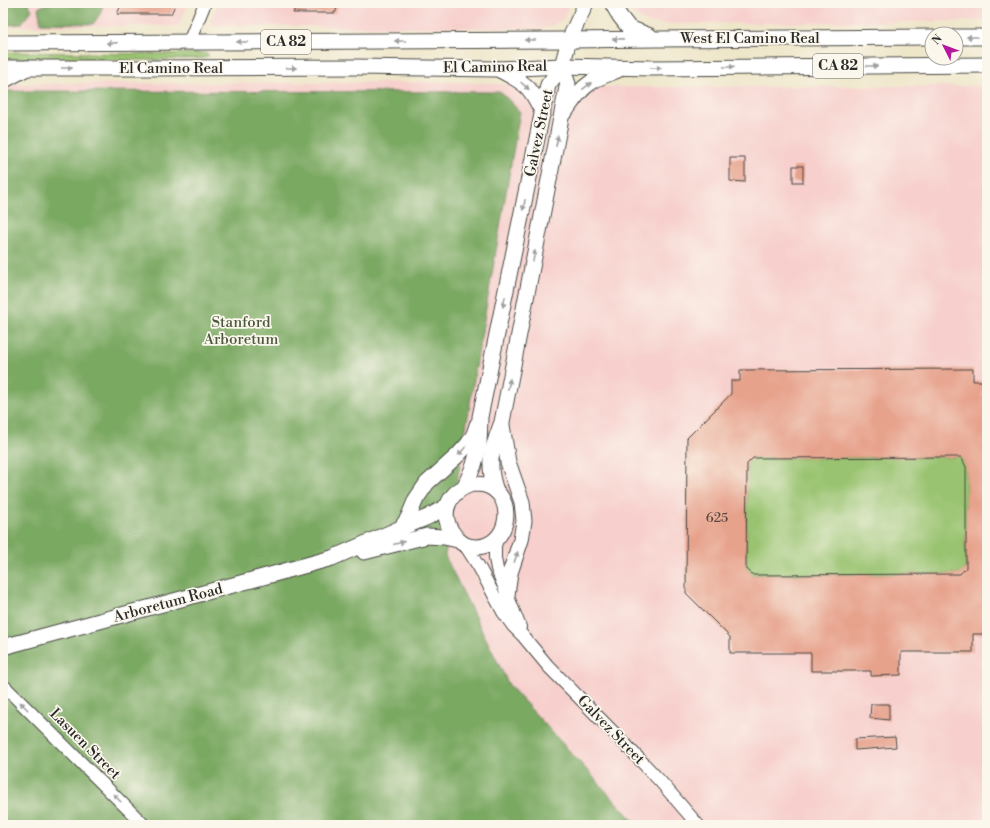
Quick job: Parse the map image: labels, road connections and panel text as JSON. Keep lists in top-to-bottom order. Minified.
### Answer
{"streets":{"main road":["West El Camino Real","CA 82","El Camino Real","Galvez Street","Arboretum Road"],"street":["Lasuen Street"]},"crossings":[["West El Camino Real","El Camino Real"],["El Camino Real","Galvez Street"],["Galvez Street","Arboretum Road"]],"one_way":["Lasuen Street"],"parks":["Stanford Arboretum"],"house_numbers":["625"],"north":"top left"}
